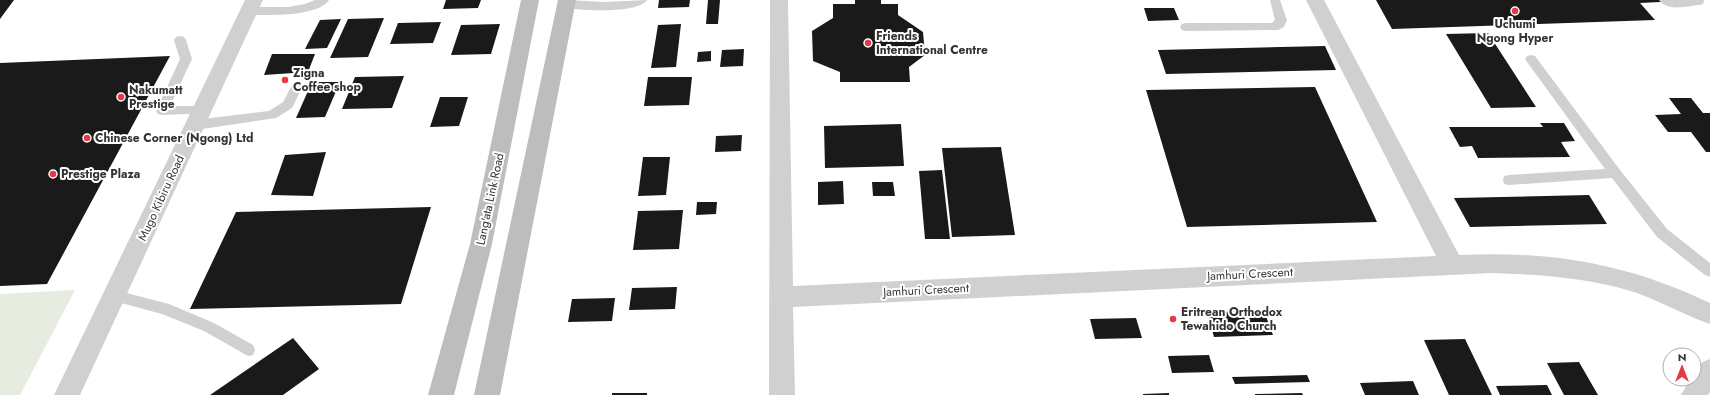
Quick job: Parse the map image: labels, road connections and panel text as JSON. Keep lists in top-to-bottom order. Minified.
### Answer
{"streets":{"main road":["Lang'ata Link Road"],"street":["Mugo Kibiru Road","Jamhuri Crescent"]},"places":["Uchumi Ngong Hyper","Friends International Centre","Zigna Coffee shop","Nakumatt Prestige","Chinese Corner (Ngong) Ltd","Prestige Plaza","Eritrean Orthodox Tewahido Church"],"north":"top"}
